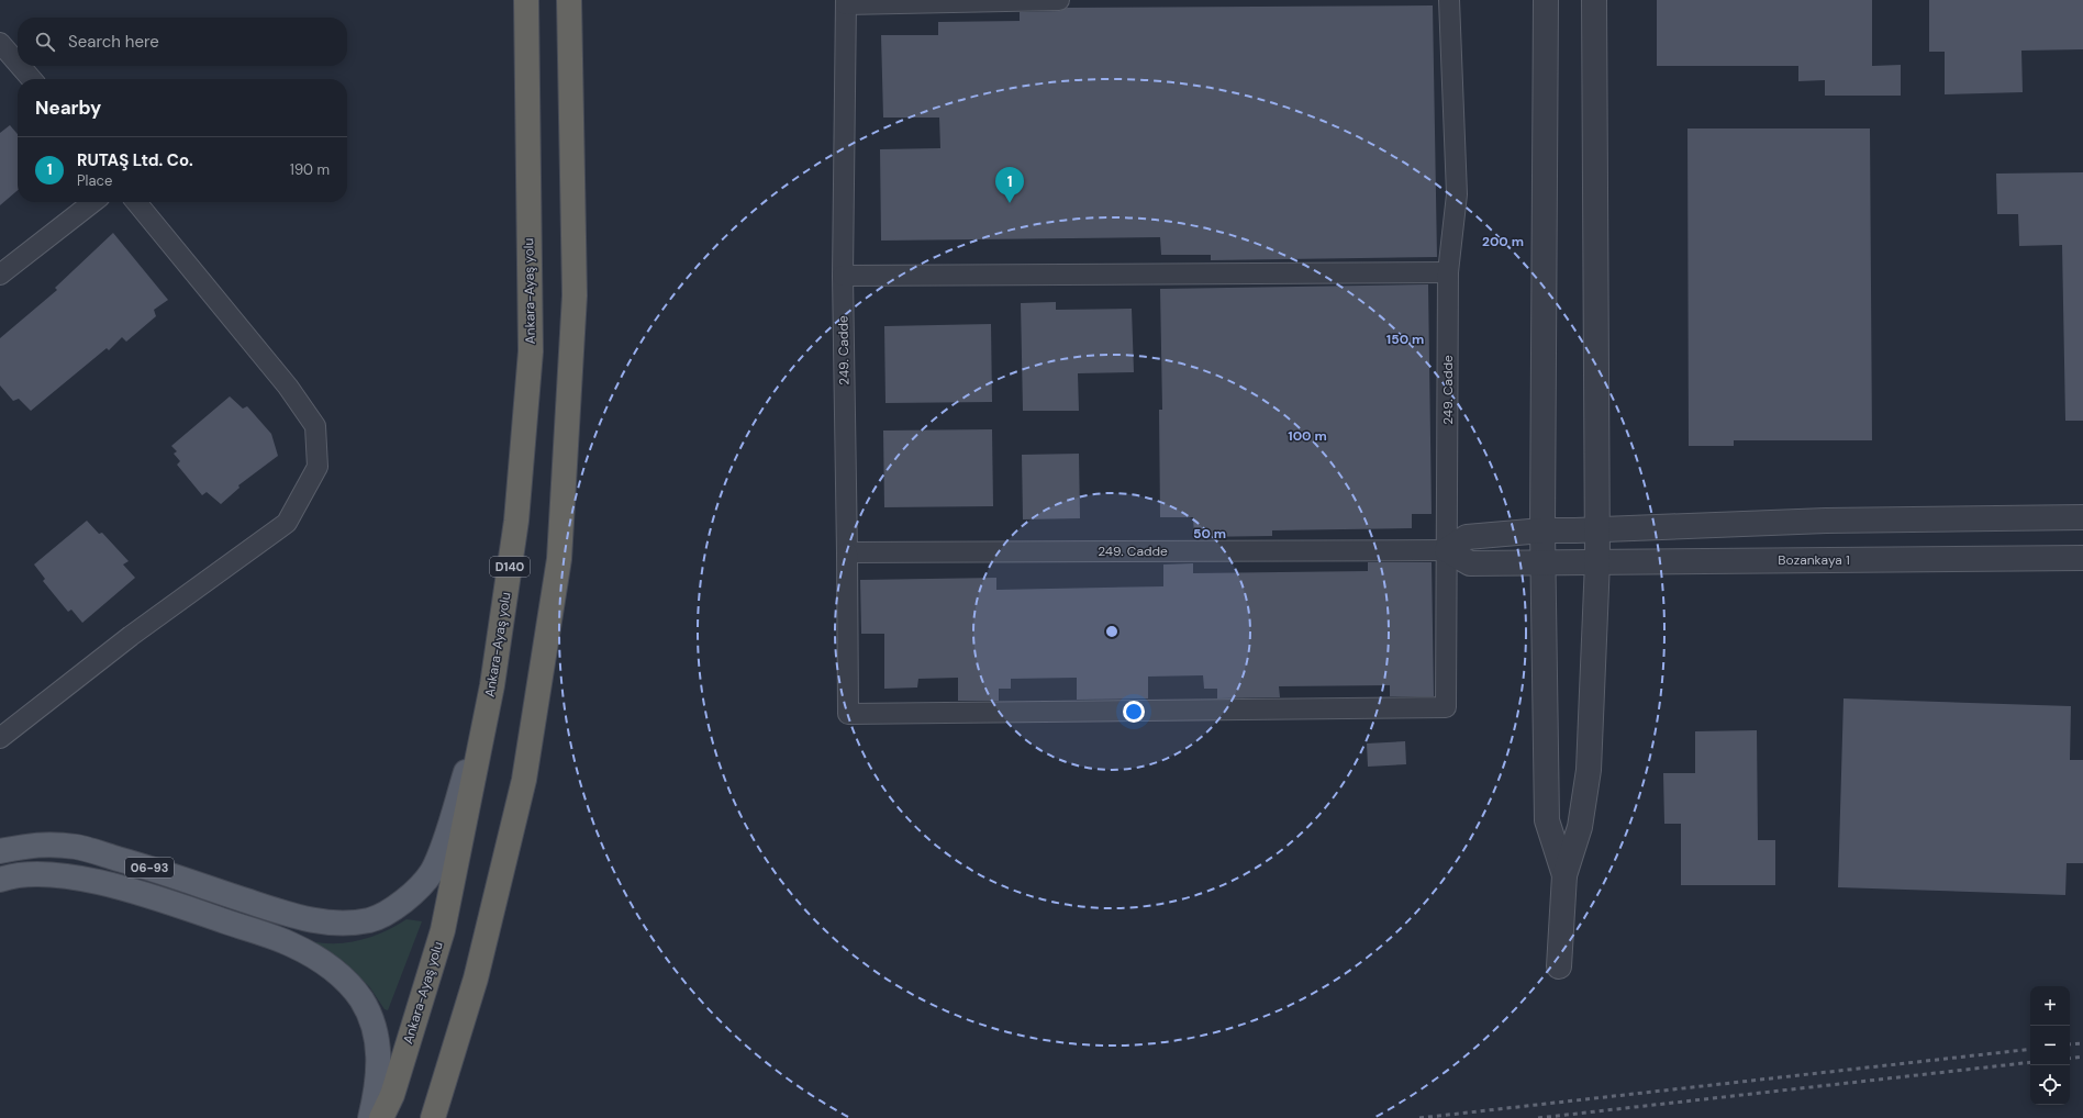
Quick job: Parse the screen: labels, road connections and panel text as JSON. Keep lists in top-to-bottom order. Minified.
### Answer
{"streets":{"highway":["Ankara-Ayaş yolu","D140"],"main road":["06-93"],"street":["249. Cadde","Bozankaya 1"]},"crossings":[["Ankara-Ayaş yolu","06-93"],["249. Cadde","Bozankaya 1"]],"page":{"search":"Search here","heading":"Nearby","list":[{"mark":"1","name":"RUTAŞ Ltd. Co.","note":"Place","value":"190 m"}],"pins":"1","map_buttons":["+","−"]},"rings":["200 m","150 m","100 m","50 m"]}
